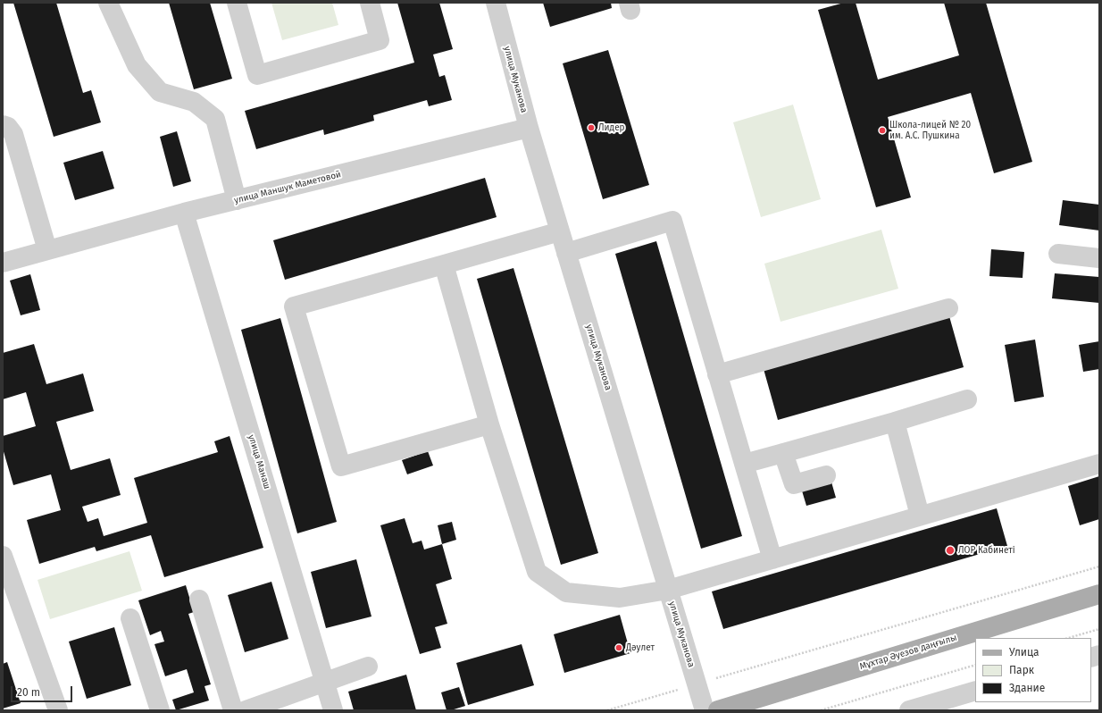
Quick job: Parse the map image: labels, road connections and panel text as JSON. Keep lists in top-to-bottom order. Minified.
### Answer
{"streets":{"main road":["Мұхтар Әуезов даңғылы"],"street":["улица Муканова","улица Маншук Маметовой","улица Манаш"]},"crossings":[["улица Муканова","улица Маншук Маметовой"],["улица Маншук Маметовой","улица Манаш"]],"places":["Лидер","Школа-лицей № 20 им. А.С. Пушкина","ЛОР Кабинетi","Дәулет"],"legend":["Улица","Парк","Здание"],"scale_bar":"20 m"}
